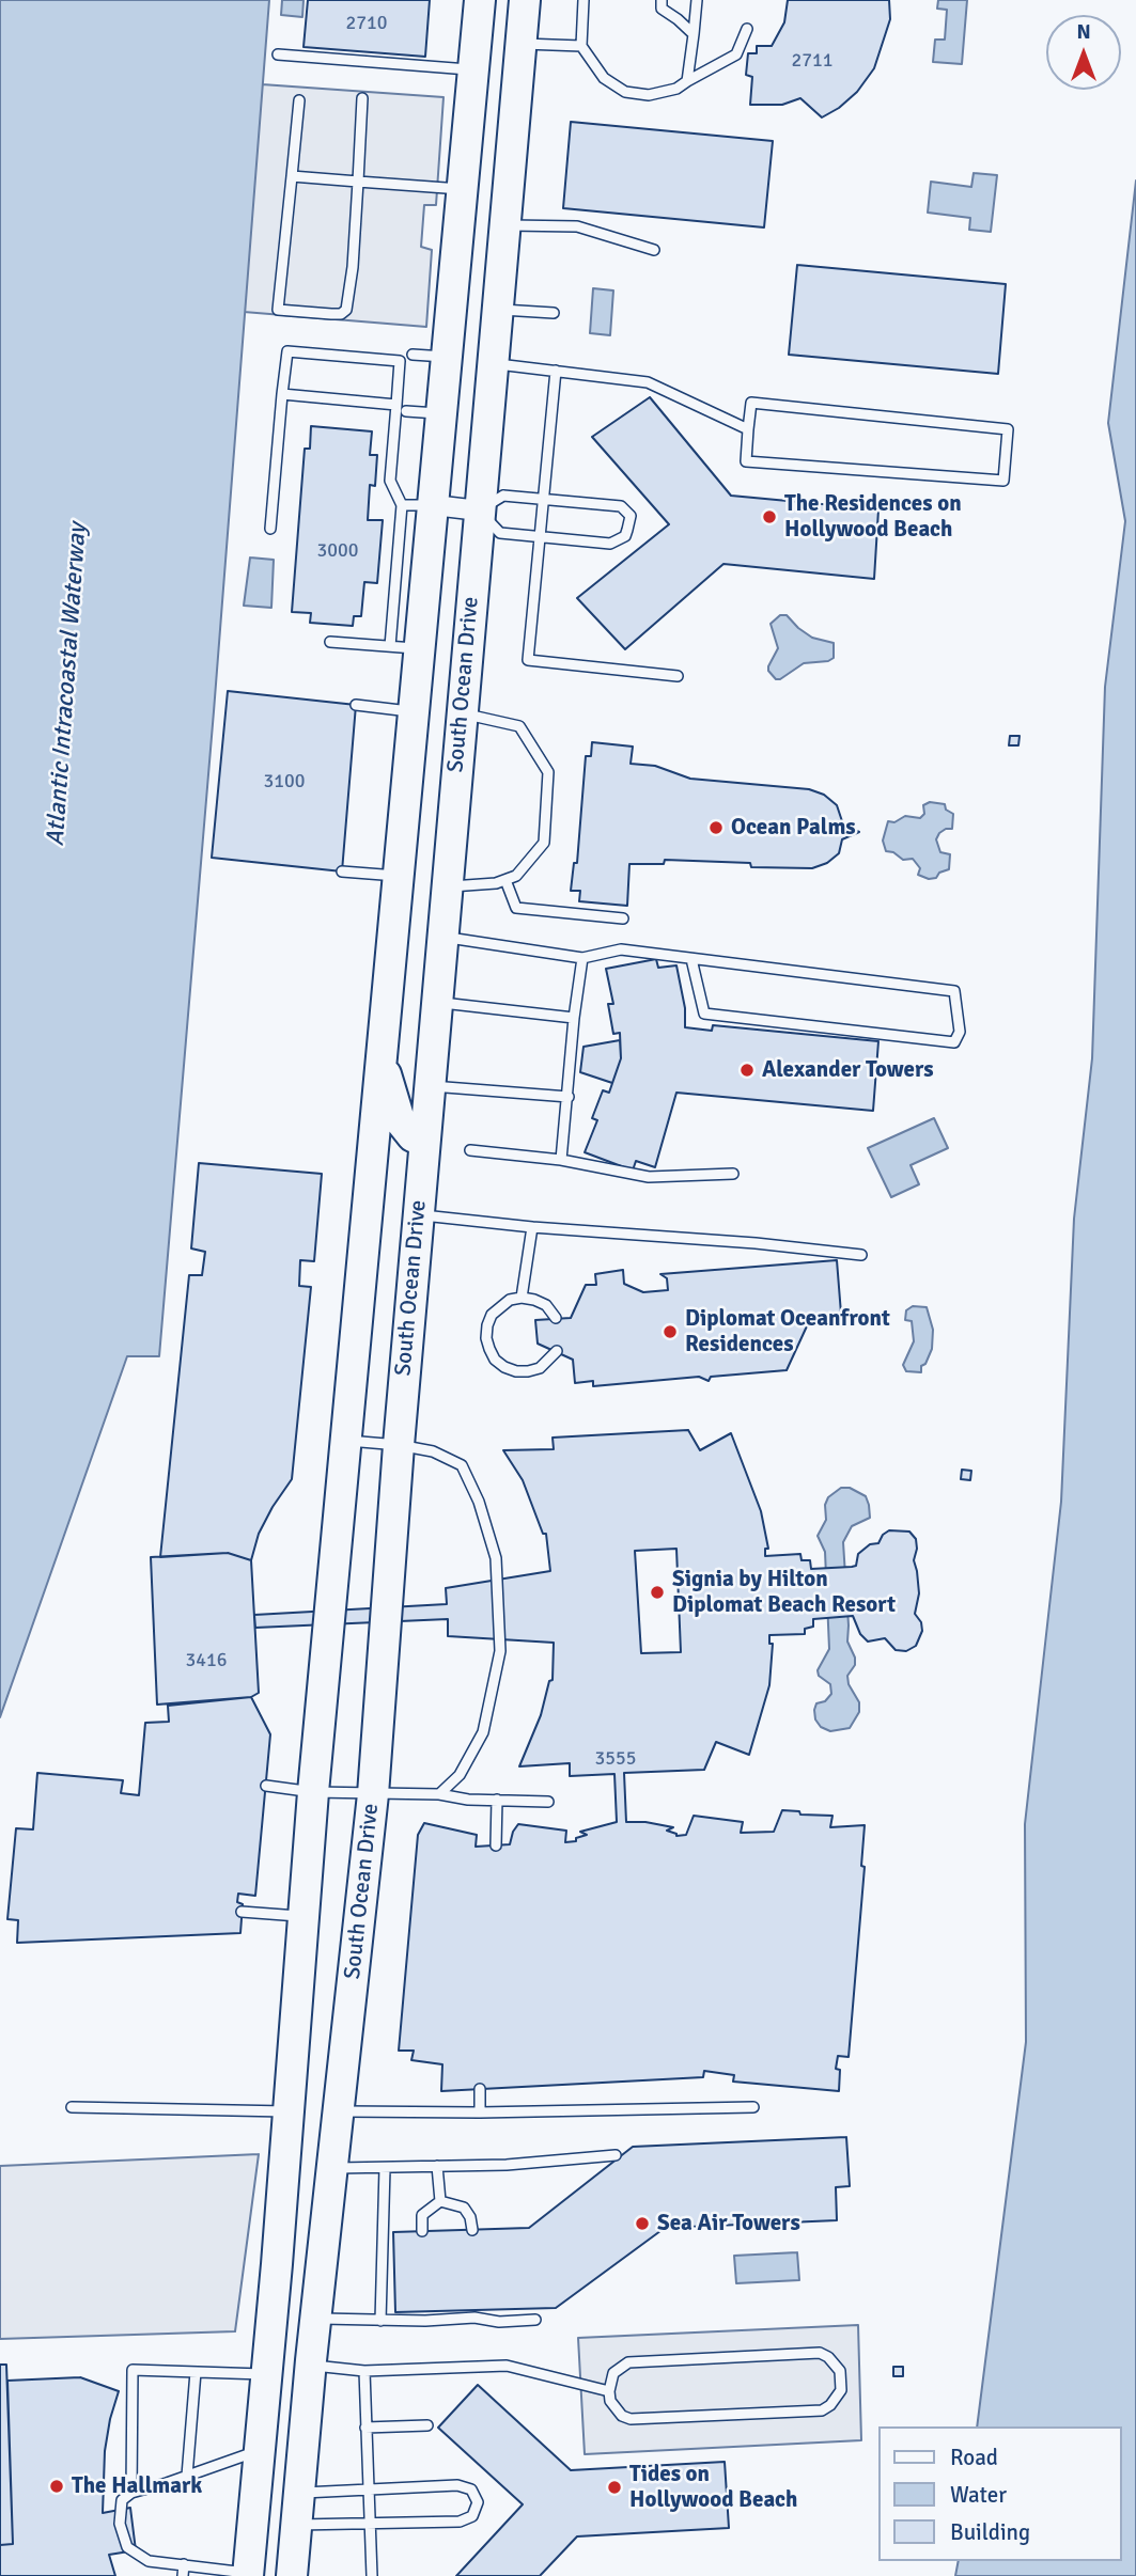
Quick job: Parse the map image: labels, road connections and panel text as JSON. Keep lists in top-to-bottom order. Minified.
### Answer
{"streets":{"main road":["South Ocean Drive"]},"water":["Atlantic Intracoastal Waterway"],"places":["The Residences on Hollywood Beach","Ocean Palms","Alexander Towers","Diplomat Oceanfront Residences","Signia by Hilton Diplomat Beach Resort","Sea Air Towers","The Hallmark","Tides on Hollywood Beach"],"house_numbers":["2710","2711","3000","3100","3416","3555"],"legend":["Road","Water","Building"],"north":"top"}
